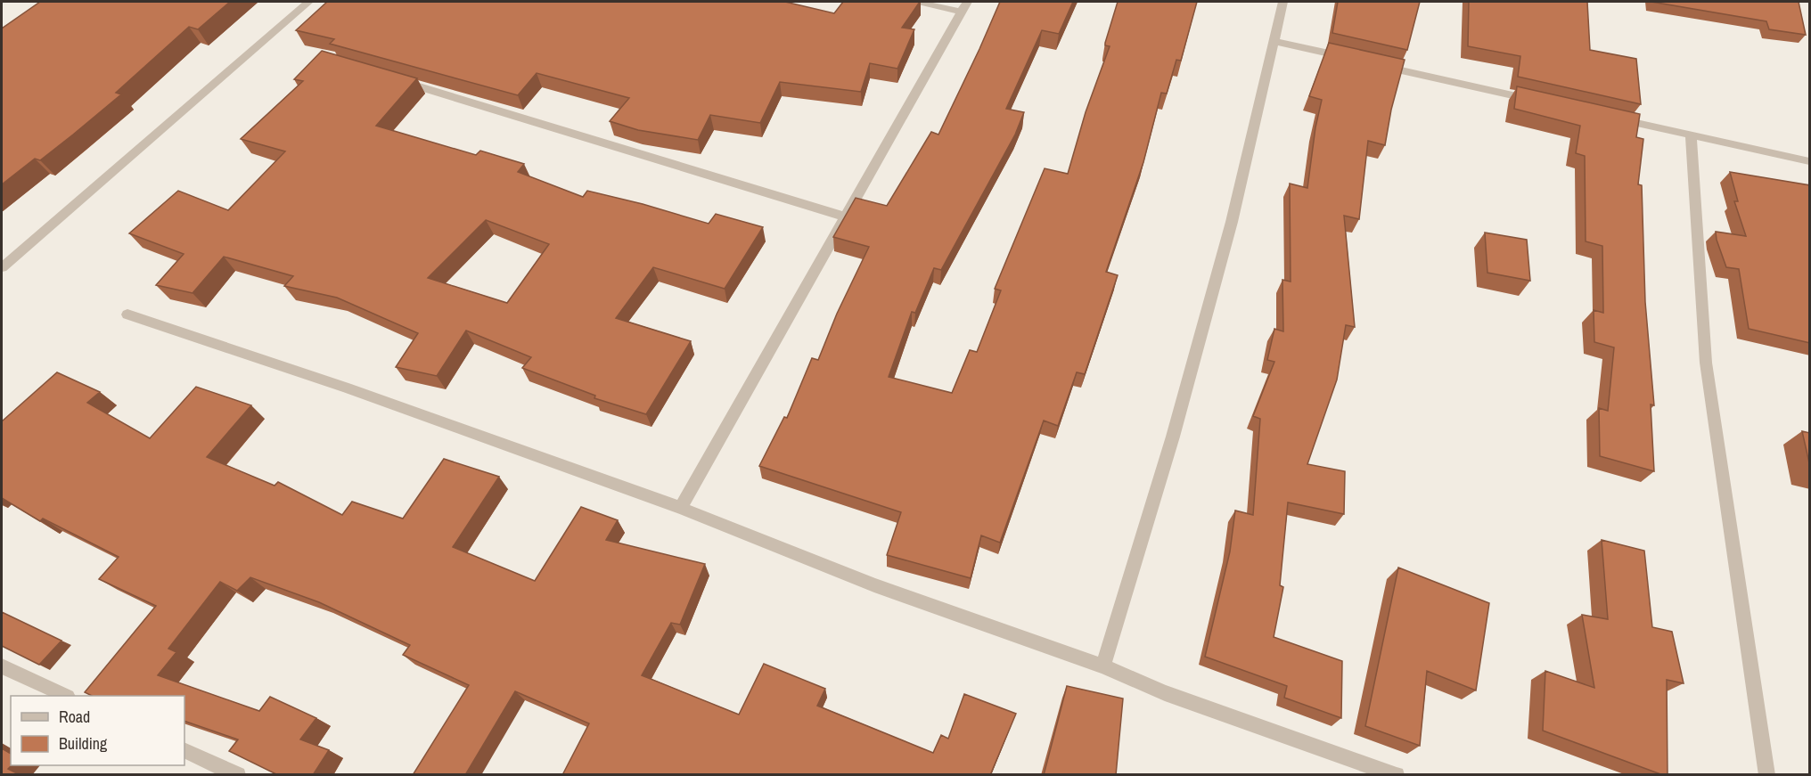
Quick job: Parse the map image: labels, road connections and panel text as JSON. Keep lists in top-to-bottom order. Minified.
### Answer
{"legend":["Road","Building"]}
